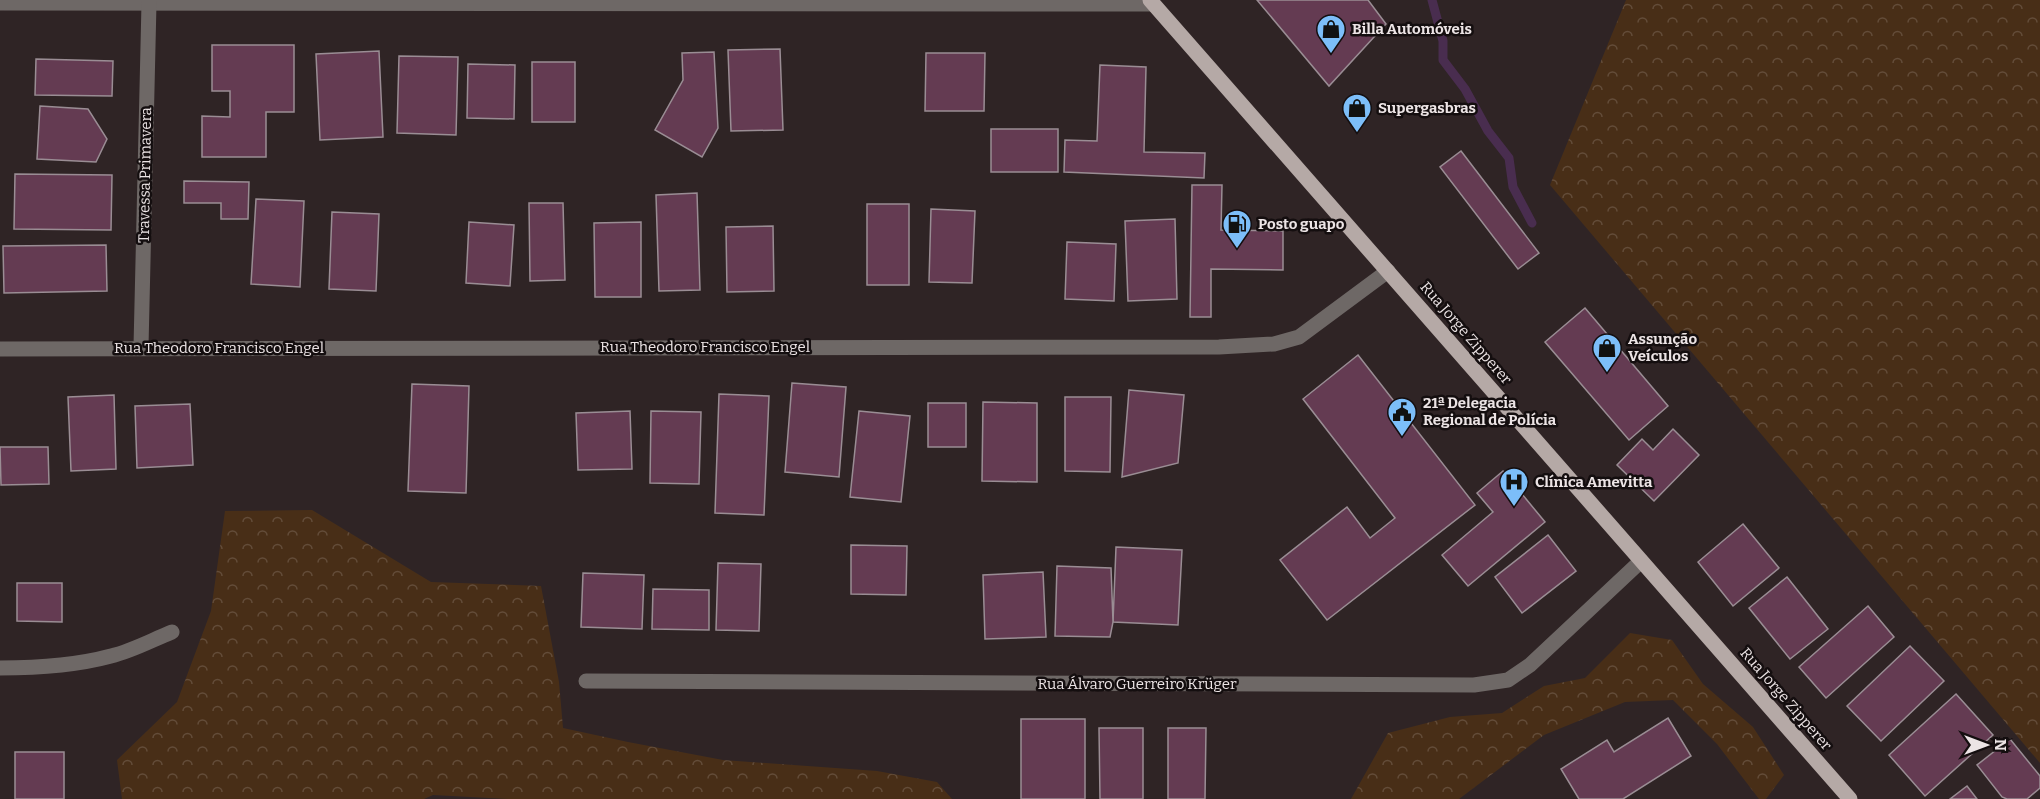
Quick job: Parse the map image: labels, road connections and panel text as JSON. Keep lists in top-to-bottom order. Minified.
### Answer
{"streets":{"main road":["Rua Jorge Zipperer"],"street":["Travessa Primavera","Rua Theodoro Francisco Engel","Rua Álvaro Guerreiro Krüger"]},"crossings":[["Travessa Primavera","Rua Theodoro Francisco Engel"],["Rua Jorge Zipperer","Rua Theodoro Francisco Engel"],["Rua Jorge Zipperer","Rua Álvaro Guerreiro Krüger"]],"places":{"shop":["Billa Automóveis","Supergasbras","Assunção Veículos"],"fuel station":["Posto guapo"],"public building":["21ª Delegacia Regional de Polícia"],"hospital":["Clínica Amevitta"]},"north":"right"}
